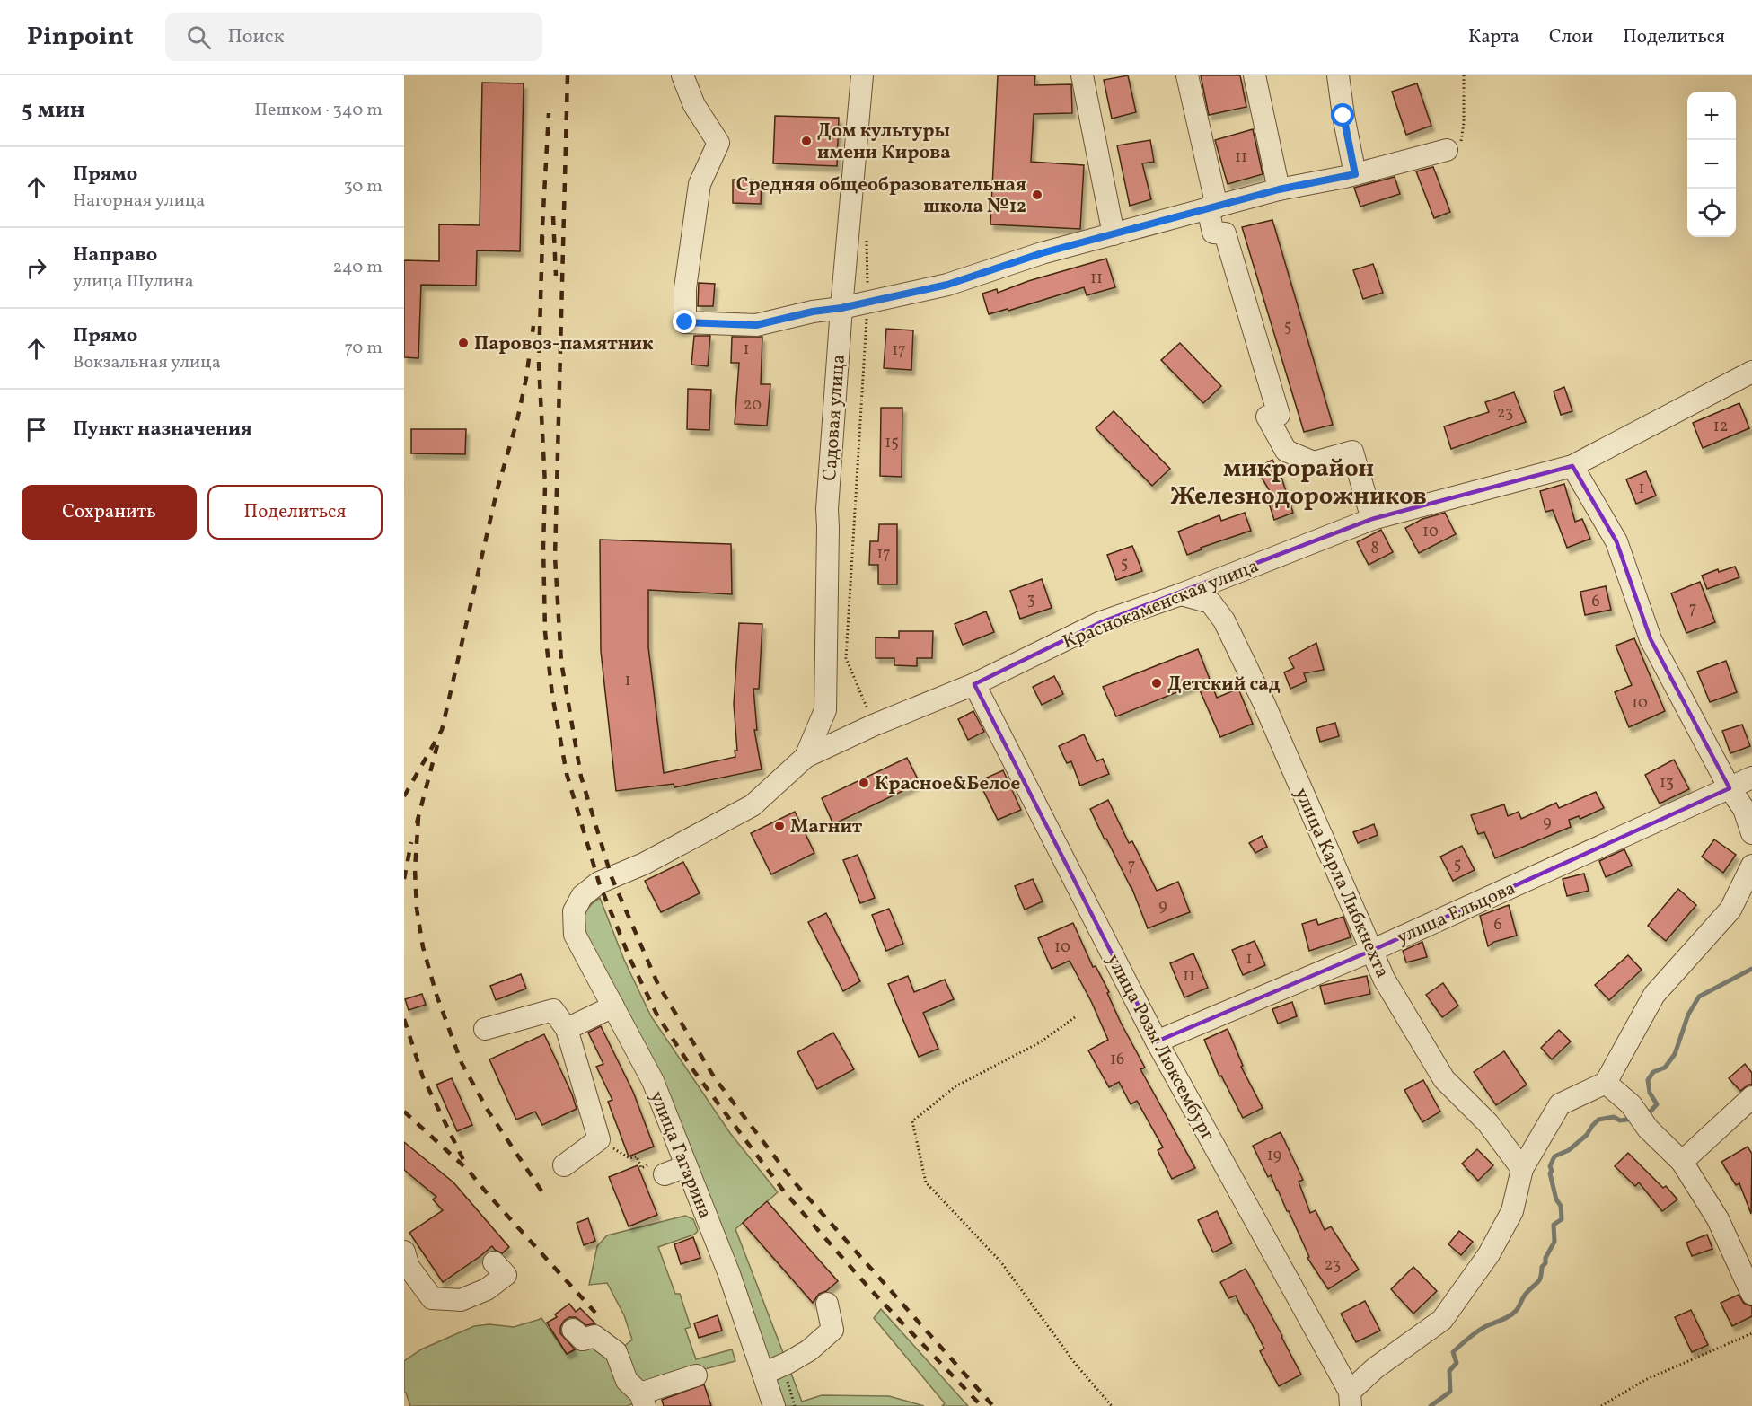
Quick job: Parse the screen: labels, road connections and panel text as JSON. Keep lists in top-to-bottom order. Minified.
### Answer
{"streets":{"street":["Садовая улица","Краснокаменская улица","улица Карла Либкнехта","улица Ельцова","улица Розы Люксембург","улица Гагарина"]},"crossings":[["Садовая улица","Краснокаменская улица"],["Краснокаменская улица","улица Карла Либкнехта"],["Краснокаменская улица","улица Розы Люксембург"],["Краснокаменская улица","улица Гагарина"],["улица Карла Либкнехта","улица Ельцова"],["улица Ельцова","улица Розы Люксембург"]],"districts":["микрорайон Железнодорожников"],"places":["Дом культуры имени Кирова","Средняя общеобразовательная школа №12","Паровоз-памятник","Детский сад","Красное&Белое","Магнит"],"house_numbers":["11","11","5","1","17","20","23","12","15","1","10","8","17","5","3","6","7","1","10","13","9","5","7","9","6","10","1","11","16","19","23"],"page":{"header":"Pinpoint","search":"Поиск","nav":["Карта","Слои","Поделиться"],"heading":["5 мин","Пешком · 340 m"],"map_buttons":["+","−"],"list":[["Прямо","Нагорная улица","30 m"],["Направо","улица Шулина","240 m"],["Прямо","Вокзальная улица","70 m"],"Пункт назначения"],"buttons":["Сохранить","Поделиться"]}}
